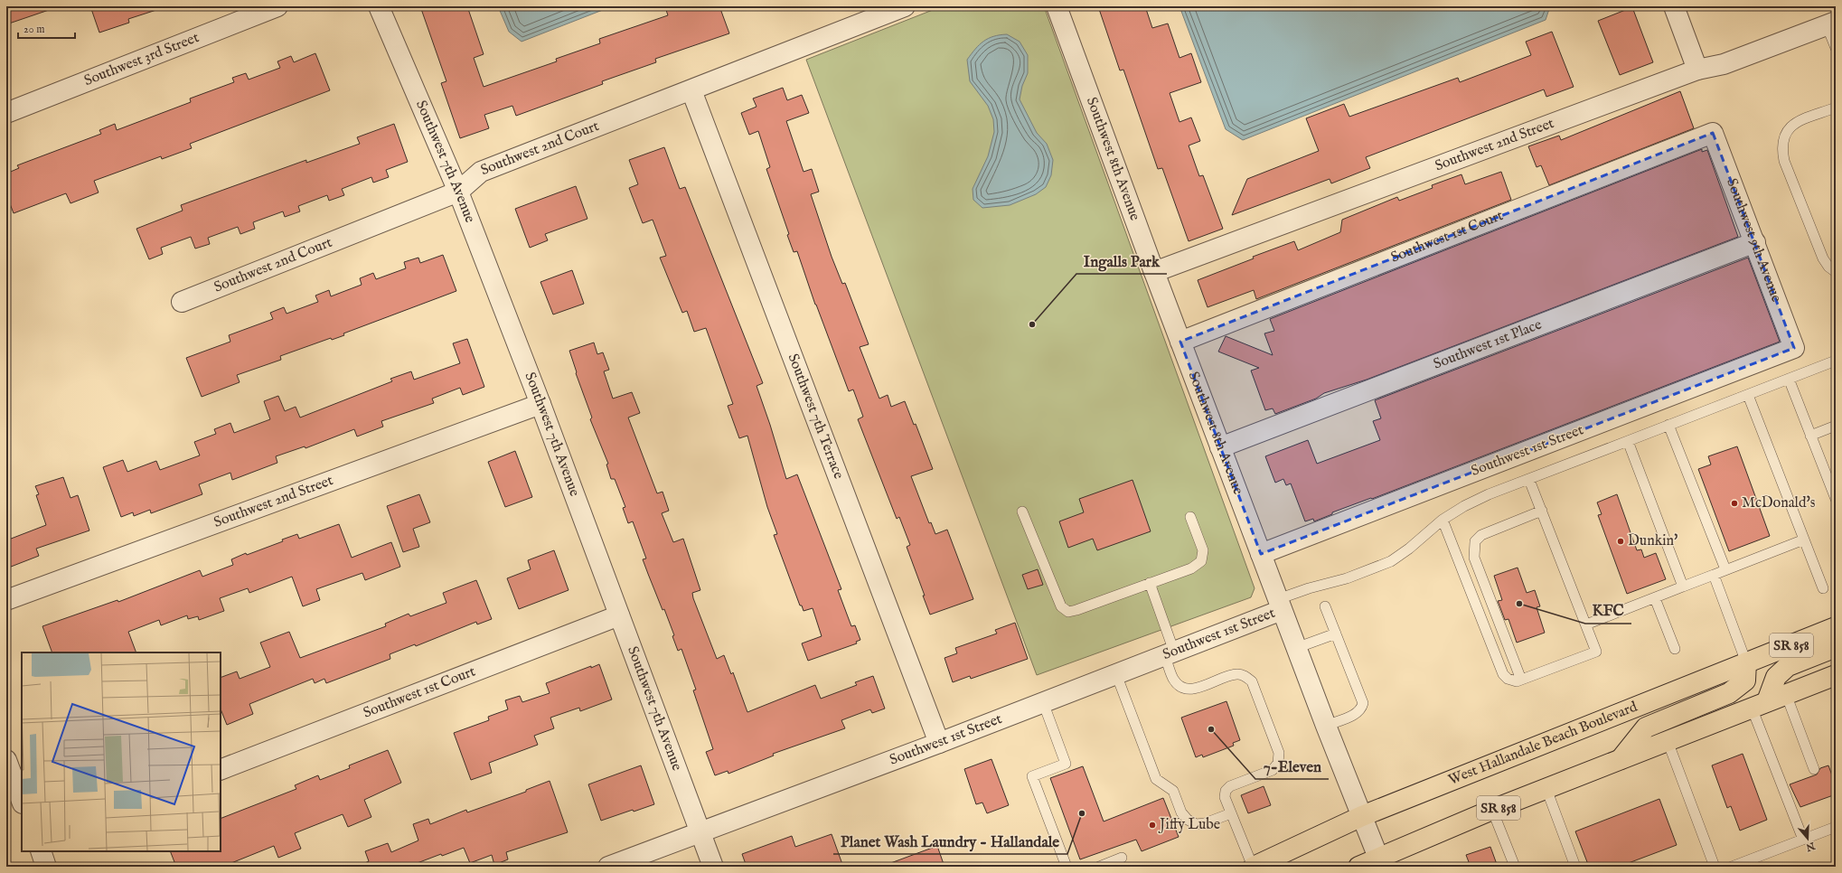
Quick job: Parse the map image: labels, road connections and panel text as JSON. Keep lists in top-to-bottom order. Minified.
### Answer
{"streets":{"main road":["SR 858","West Hallandale Beach Boulevard"],"street":["Southwest 3rd Street","Southwest 2nd Street","Southwest 2nd Court","Southwest 8th Avenue","Southwest 7th Avenue","Southwest 1st Court","Southwest 9th Avenue","Southwest 1st Place","Southwest 7th Terrace","Southwest 1st Street"]},"crossings":[["Southwest 2nd Street","Southwest 8th Avenue"],["Southwest 2nd Street","Southwest 7th Avenue"],["Southwest 2nd Court","Southwest 7th Avenue"],["Southwest 2nd Court","Southwest 7th Terrace"],["Southwest 8th Avenue","Southwest 1st Court"],["Southwest 8th Avenue","Southwest 1st Place"],["Southwest 8th Avenue","Southwest 1st Street"],["Southwest 8th Avenue","SR 858"],["Southwest 8th Avenue","West Hallandale Beach Boulevard"],["Southwest 7th Avenue","Southwest 1st Court"],["Southwest 7th Avenue","Southwest 1st Street"],["Southwest 1st Court","Southwest 9th Avenue"],["Southwest 9th Avenue","Southwest 1st Place"],["Southwest 9th Avenue","Southwest 1st Street"],["Southwest 7th Terrace","Southwest 1st Street"]],"places":["Ingalls Park","McDonald's","Dunkin'","KFC","7-Eleven","Planet Wash Laundry - Hallandale","Jiffy Lube"],"scale_bar":"20 m","north":"bottom"}
